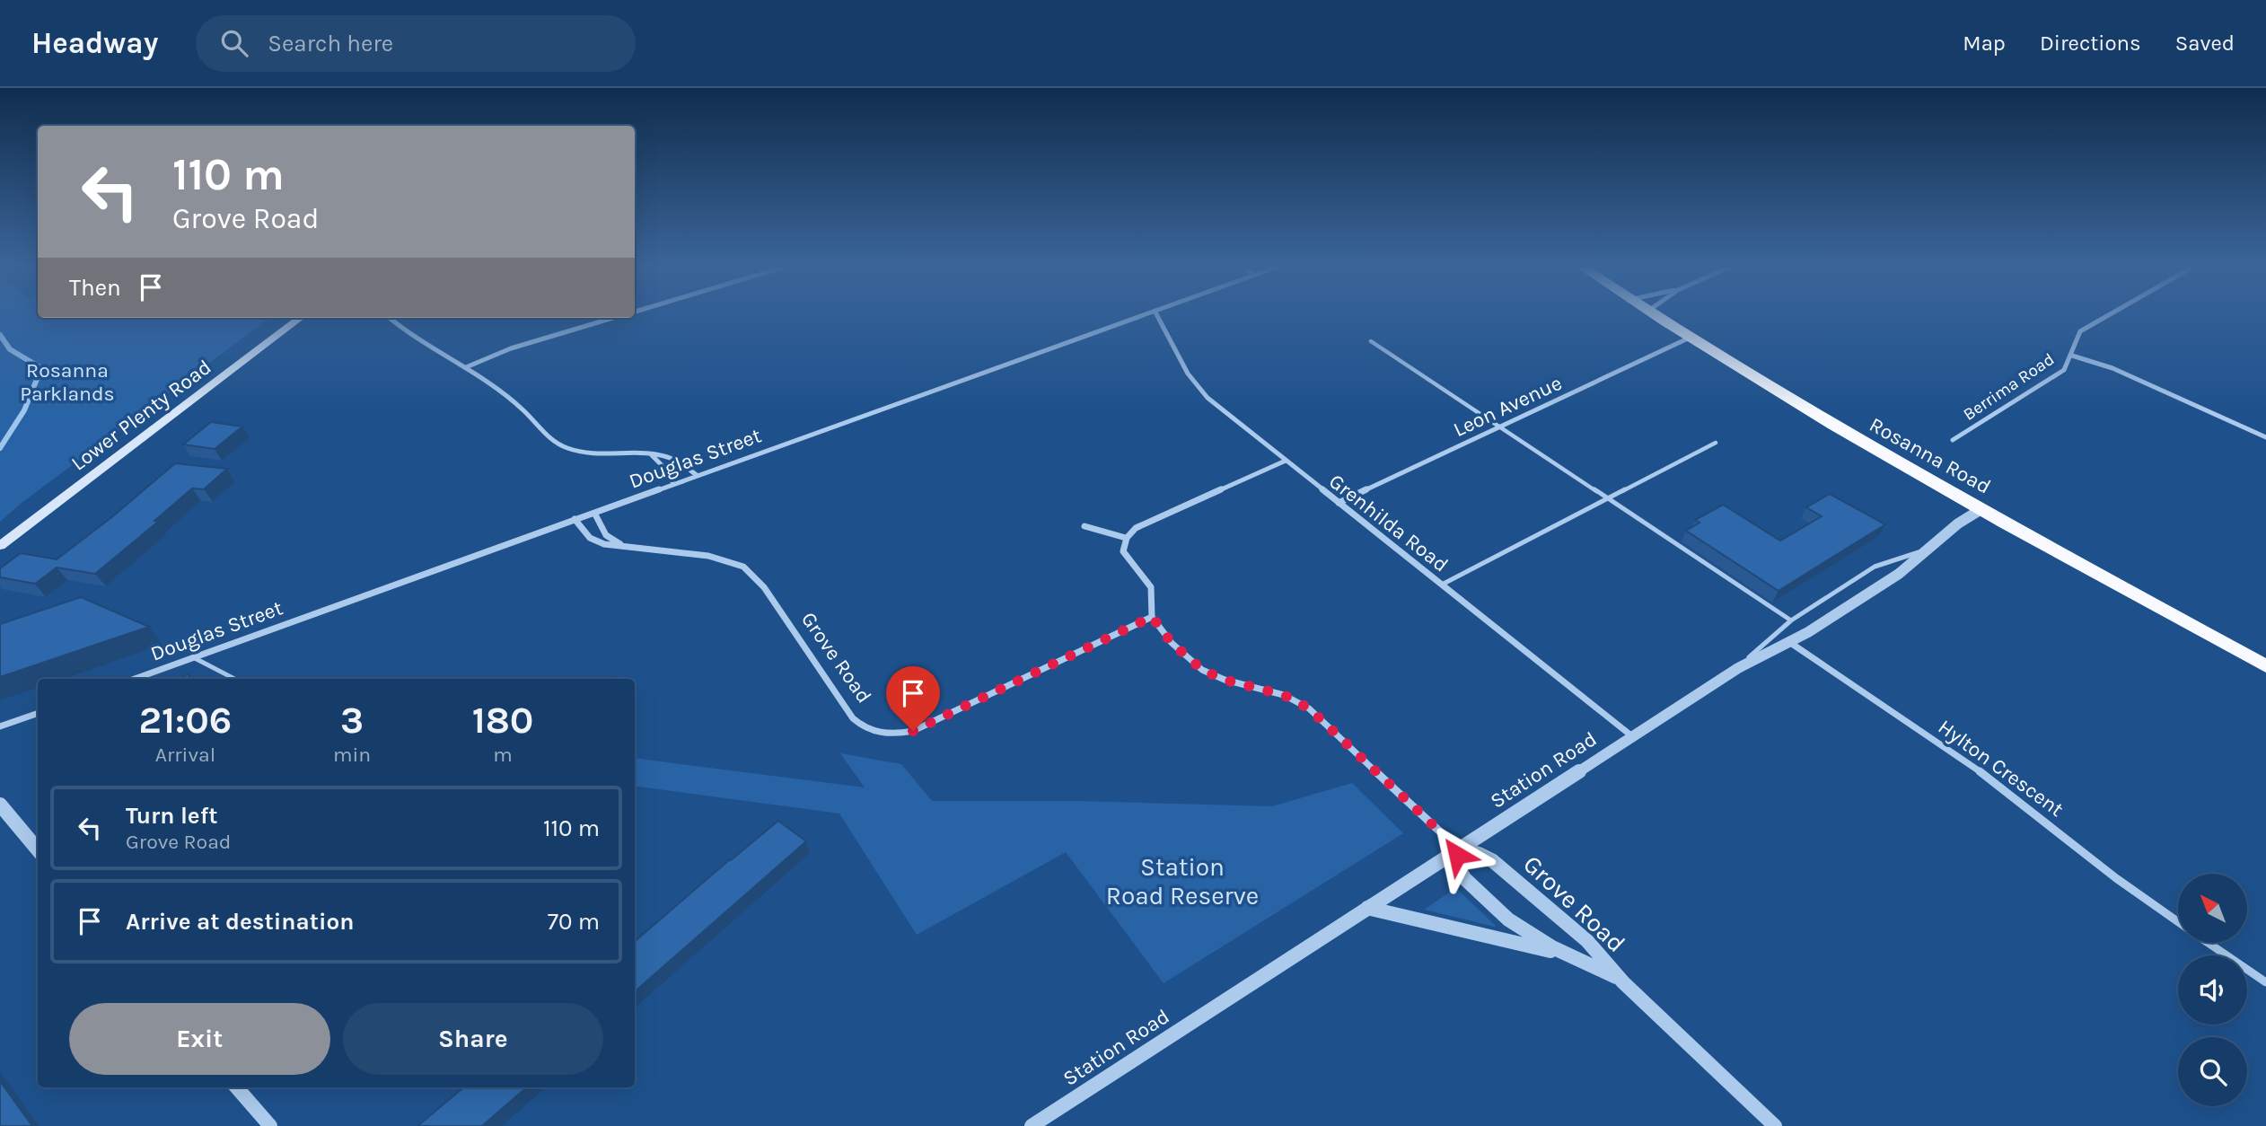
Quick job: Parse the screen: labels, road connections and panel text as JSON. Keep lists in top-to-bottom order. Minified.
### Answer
{"streets":{"highway":["Rosanna Road"],"main road":["Lower Plenty Road"],"street":["Berrima Road","Leon Avenue","Douglas Street","Grenhilda Road","Grove Road","Hylton Crescent","Station Road"]},"crossings":[["Leon Avenue","Rosanna Road"],["Leon Avenue","Grenhilda Road"],["Rosanna Road","Station Road"],["Douglas Street","Grove Road"],["Grenhilda Road","Station Road"],["Grove Road","Station Road"],["Hylton Crescent","Station Road"]],"parks":["Rosanna Parklands","Station Road Reserve"],"north":"top left","page":{"header":"Headway","search":"Search here","nav":["Map","Directions","Saved"],"turn":["110 m","Grove Road"],"then":"Then","eta":["21:06","Arrival","3","min","180","m"],"list":[{"name":"Turn left","note":"Grove Road","value":"110 m"},{"name":"Arrive at destination","value":"70 m"}],"buttons":["Exit","Share"]}}
